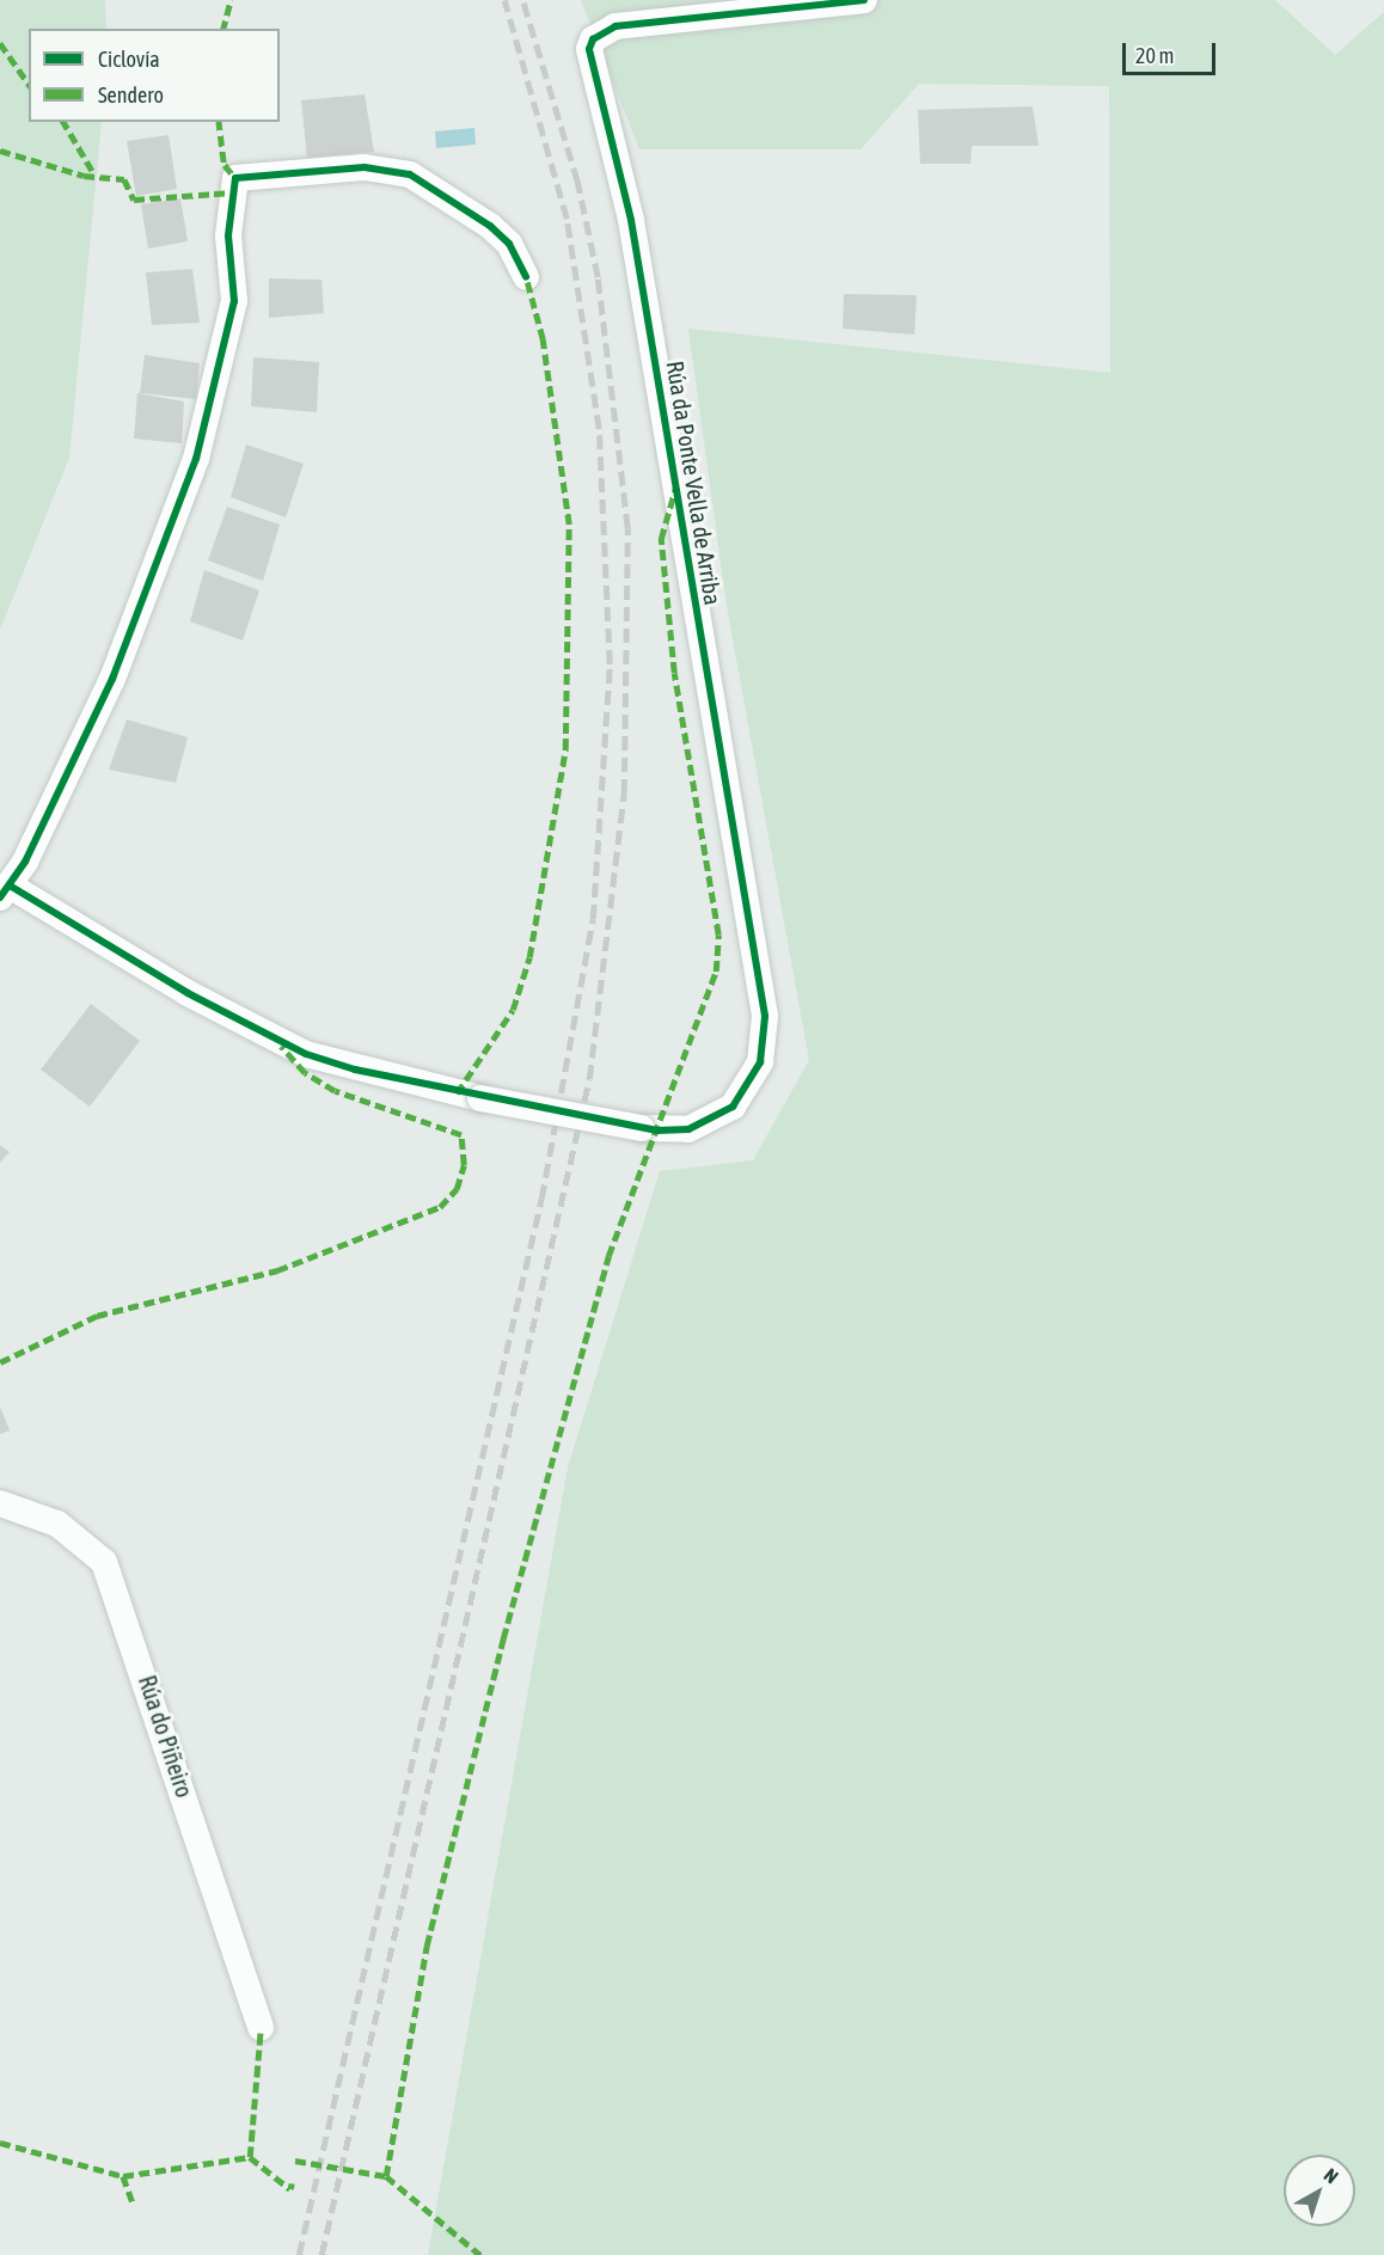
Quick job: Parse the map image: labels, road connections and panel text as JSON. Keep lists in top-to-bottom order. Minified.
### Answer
{"streets":{"street":["Rúa da Ponte Vella de Arriba","Rúa do Piñeiro"]},"legend":["Ciclovía","Sendero"],"scale_bar":"20 m","north":"top right"}
